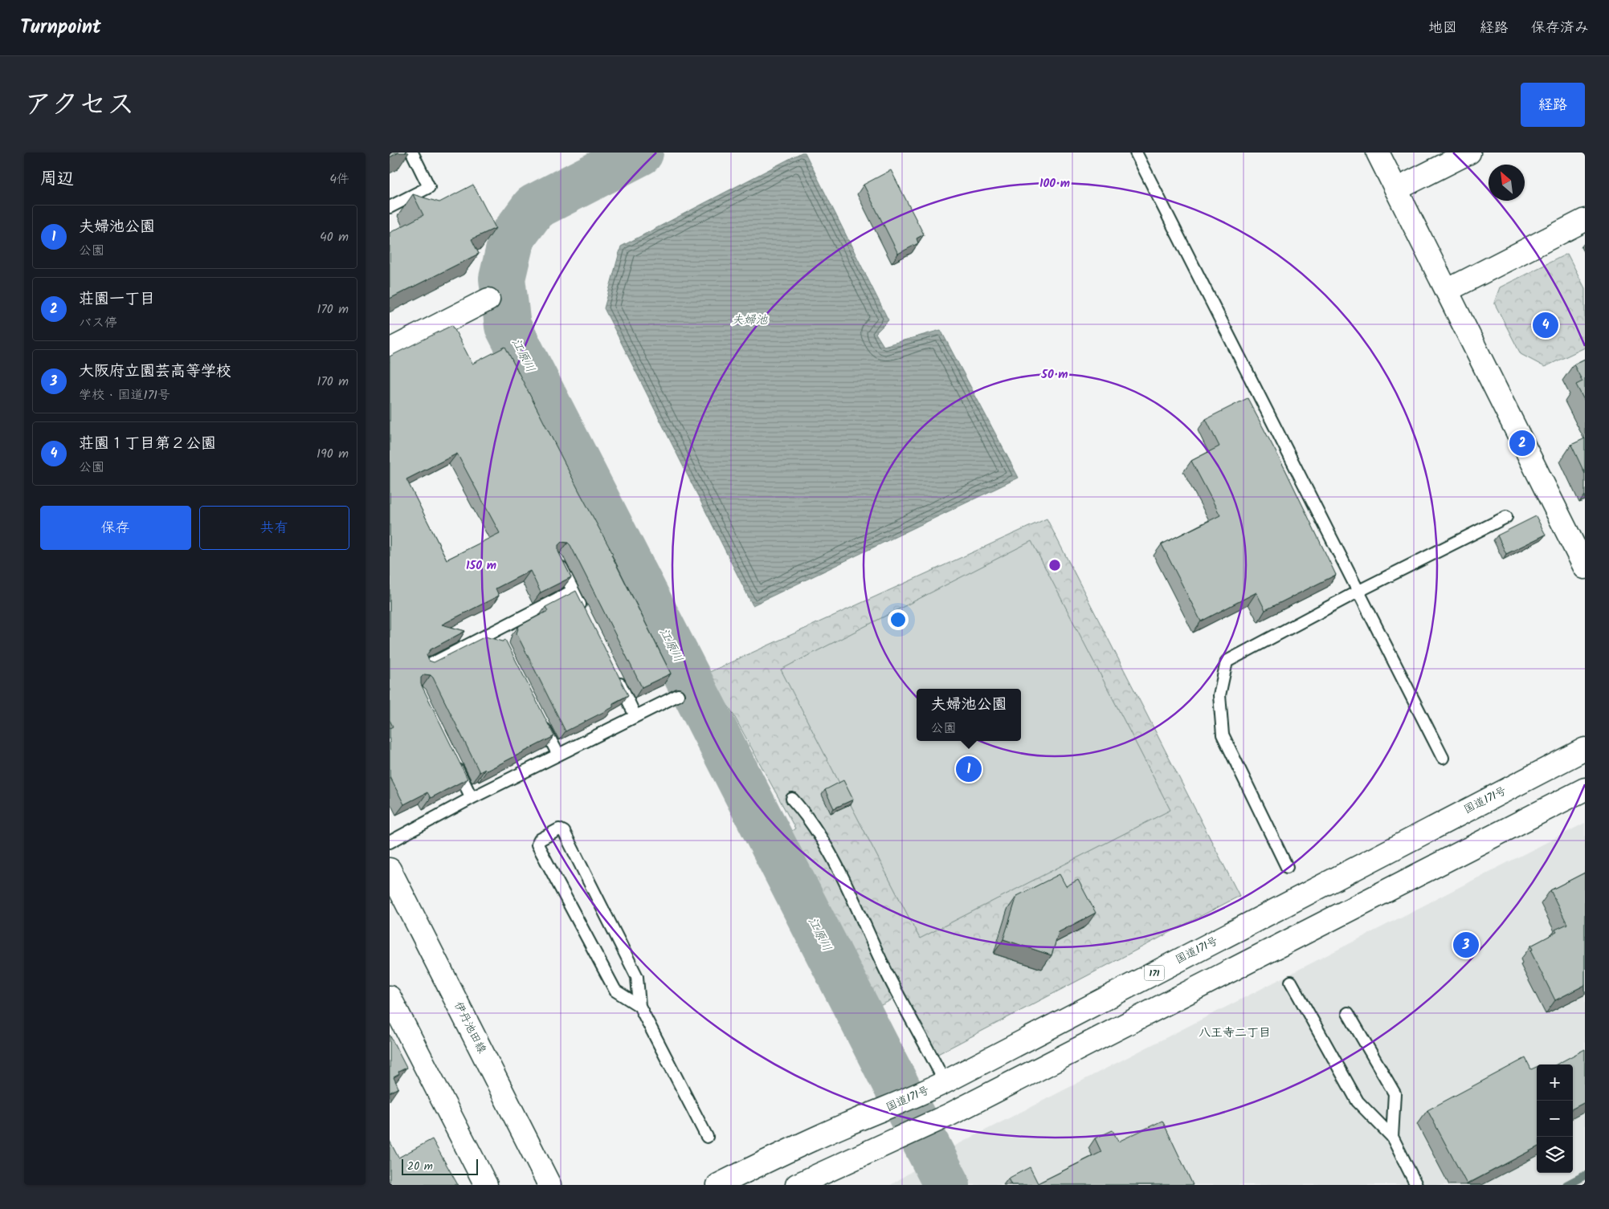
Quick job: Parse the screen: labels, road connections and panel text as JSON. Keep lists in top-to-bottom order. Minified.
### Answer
{"streets":{"main road":["国道171号","171","伊丹池田線"]},"districts":["八王寺二丁目"],"water":["夫婦池","江原川"],"scale_bar":"20 m","north":"top left","page":{"header":"Turnpoint","nav":["地図","経路","保存済み"],"title":"アクセス","buttons":["経路",["保存","共有"]],"heading":["周辺","4件"],"list":[{"mark":"1","name":"夫婦池公園","note":"公園","value":"40 m"},{"mark":"2","name":"荘園一丁目","note":"バス停","value":"170 m"},{"mark":"3","name":"大阪府立園芸高等学校","note":"学校 · 国道171号","value":"170 m"},{"mark":"4","name":"荘園１丁目第２公園","note":"公園","value":"190 m"}],"pins":["4","2","1","3"],"popup":["夫婦池公園","公園"],"map_buttons":["+","−"],"scale":"20 m"},"rings":["100 m","50 m","150 m"]}
